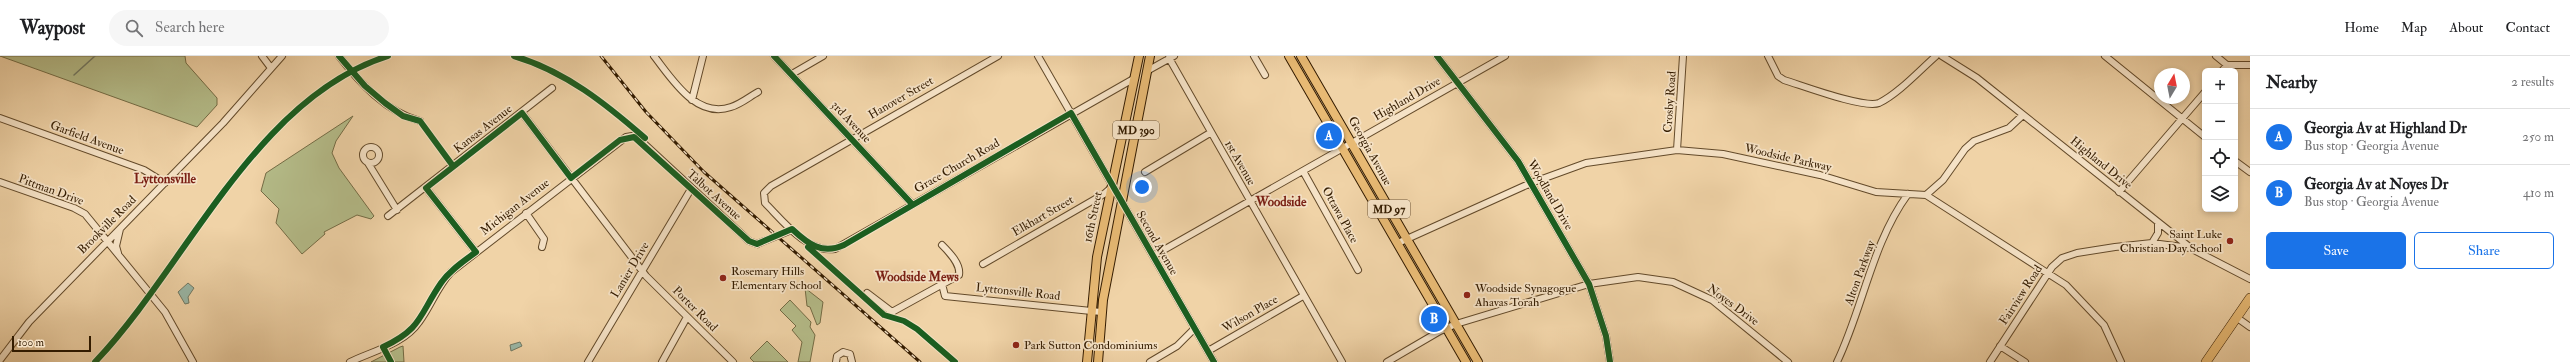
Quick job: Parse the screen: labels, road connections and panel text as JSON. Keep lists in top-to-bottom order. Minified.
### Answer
{"streets":{"main road":["MD 390","Georgia Avenue","MD 97","16th Street"],"street":["Hanover Street","Highland Drive","Crosby Road","3rd Avenue","Kansas Avenue","Garfield Avenue","Woodside Parkway","1st Avenue","Grace Church Road","Pittman Drive","Talbot Avenue","Woodland Drive","Michigan Avenue","Ottawa Place","Elkhart Street","Brookville Road","Second Avenue","Lanier Drive","Alton Parkway","Lyttonsville Road","Fairview Road","Noyes Drive","Porter Road","Wilson Place"]},"crossings":[["Hanover Street","3rd Avenue"],["Hanover Street","Grace Church Road"],["Highland Drive","Georgia Avenue"],["Highland Drive","1st Avenue"],["Highland Drive","Woodland Drive"],["Highland Drive","Ottawa Place"],["Highland Drive","Second Avenue"],["Highland Drive","Fairview Road"],["Crosby Road","Woodside Parkway"],["3rd Avenue","Grace Church Road"],["Kansas Avenue","Porter Road"],["Garfield Avenue","Brookville Road"],["Georgia Avenue","Woodside Parkway"],["Georgia Avenue","Noyes Drive"],["Woodside Parkway","Woodland Drive"],["Woodside Parkway","Alton Parkway"],["Woodside Parkway","Fairview Road"],["1st Avenue","Wilson Place"],["Grace Church Road","Talbot Avenue"],["Grace Church Road","16th Street"],["Grace Church Road","Second Avenue"],["Pittman Drive","Brookville Road"],["Talbot Avenue","Michigan Avenue"],["Talbot Avenue","Lanier Drive"],["Woodland Drive","Noyes Drive"],["Michigan Avenue","Porter Road"],["Elkhart Street","16th Street"],["Elkhart Street","Second Avenue"],["16th Street","Second Avenue"],["16th Street","Lyttonsville Road"],["Second Avenue","Wilson Place"],["Lanier Drive","Porter Road"]],"districts":["Lyttonsville","Woodside","Woodside Mews"],"places":["Saint Luke Christian Day School","Rosemary Hills Elementary School","Woodside Synagogue Ahavas Torah","Park Sutton Condominiums"],"scale_bar":"100 m","north":"top","page":{"header":"Waypost","search":"Search here","nav":["Home","Map","About","Contact"],"heading":["Nearby","2 results"],"map_buttons":["+","−"],"list":[{"mark":"A","name":"Georgia Av at Highland Dr","note":"Bus stop · Georgia Avenue","value":"250 m"},{"mark":"B","name":"Georgia Av at Noyes Dr","note":"Bus stop · Georgia Avenue","value":"410 m"}],"pins":["A","B"],"buttons":["Save","Share"],"scale":"100 m"}}
